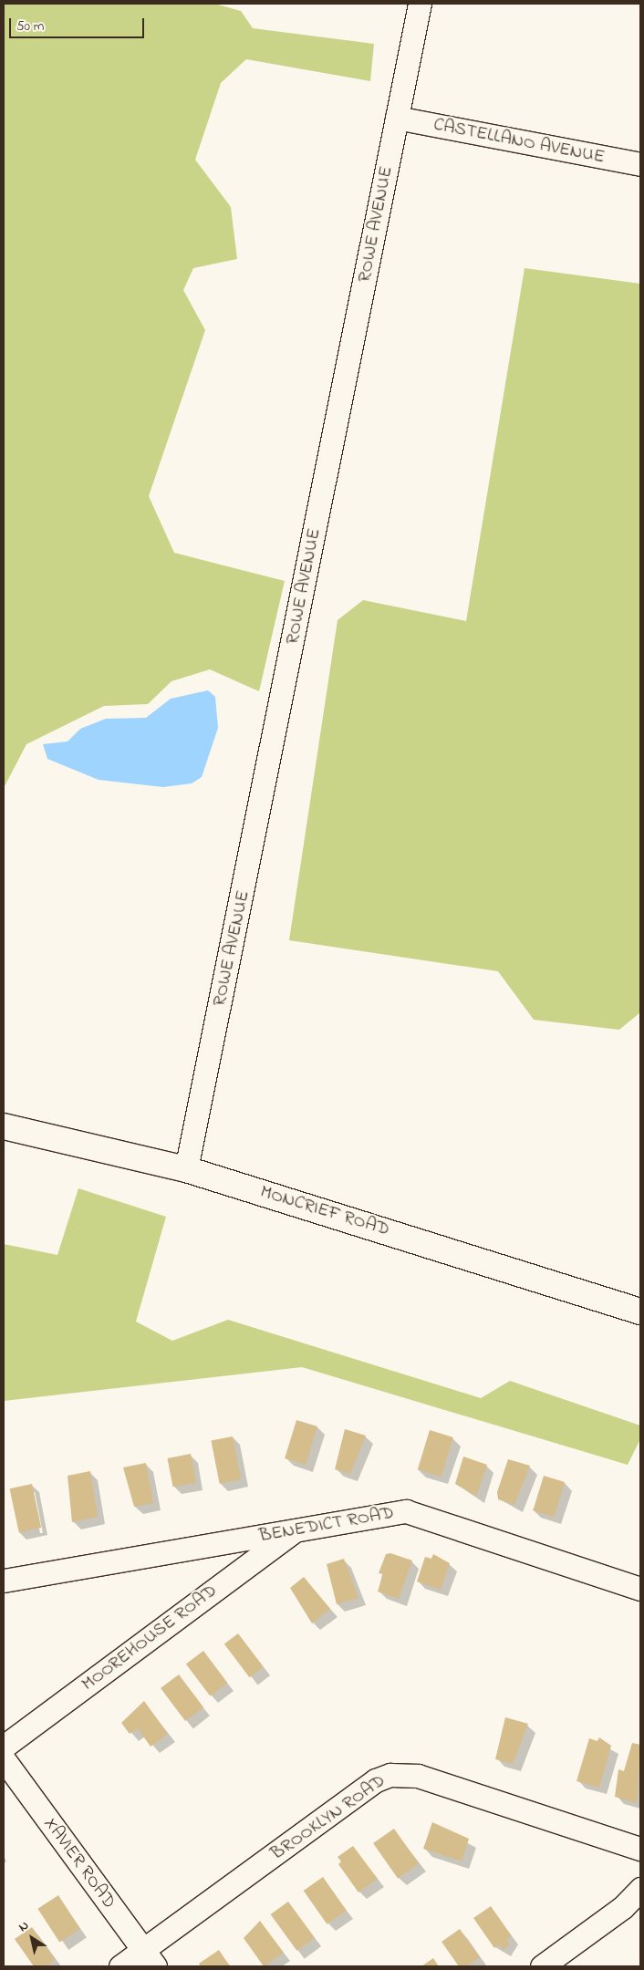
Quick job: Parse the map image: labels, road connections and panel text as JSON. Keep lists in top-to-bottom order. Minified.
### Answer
{"streets":{"main road":["MONCRIEF ROAD"],"street":["CASTELLANO AVENUE","ROWE AVENUE","BENEDICT ROAD","MOOREHOUSE ROAD","BROOKLYN ROAD","XAVIER ROAD"]},"crossings":[["CASTELLANO AVENUE","ROWE AVENUE"],["ROWE AVENUE","MONCRIEF ROAD"],["BENEDICT ROAD","MOOREHOUSE ROAD"],["BROOKLYN ROAD","XAVIER ROAD"]],"scale_bar":"50 m","north":"top left"}
